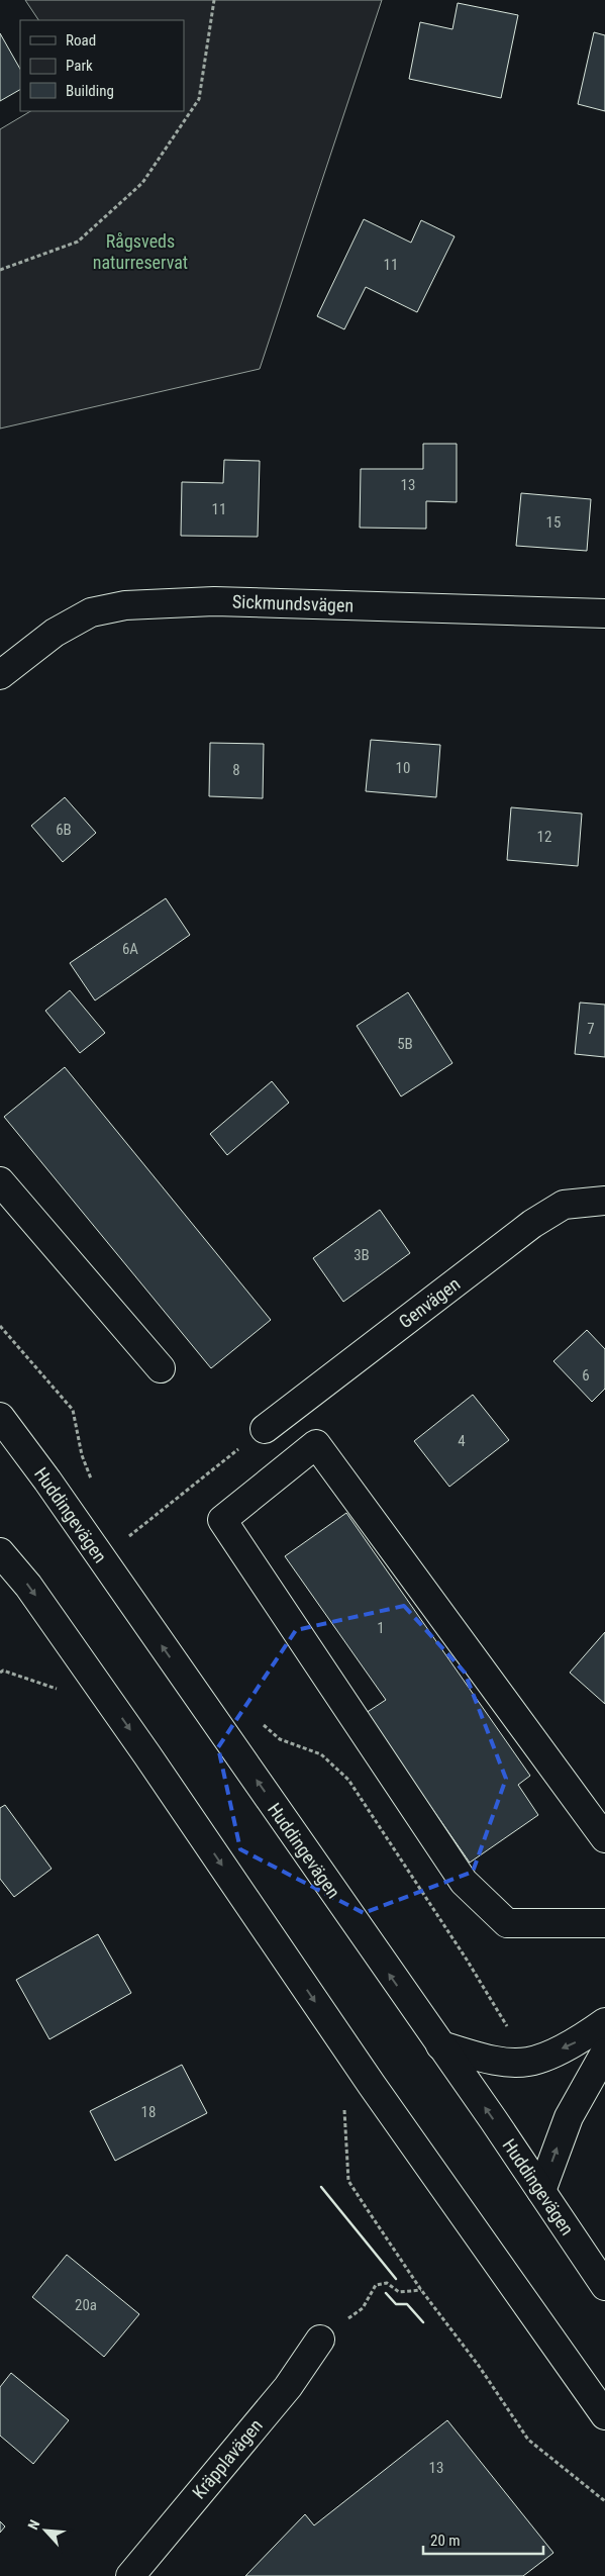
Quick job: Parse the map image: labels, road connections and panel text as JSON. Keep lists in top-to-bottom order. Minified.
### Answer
{"streets":{"main road":["Sickmundsvägen","Genvägen","Huddingevägen","Kräpplavägen"]},"parks":["Rågsveds naturreservat"],"house_numbers":["11","13","11","15","10","8","6B","12","6A","7","5B","3B","6","4","1","18","20a","13"],"legend":["Road","Park","Building"],"scale_bar":"20 m","north":"top left"}
